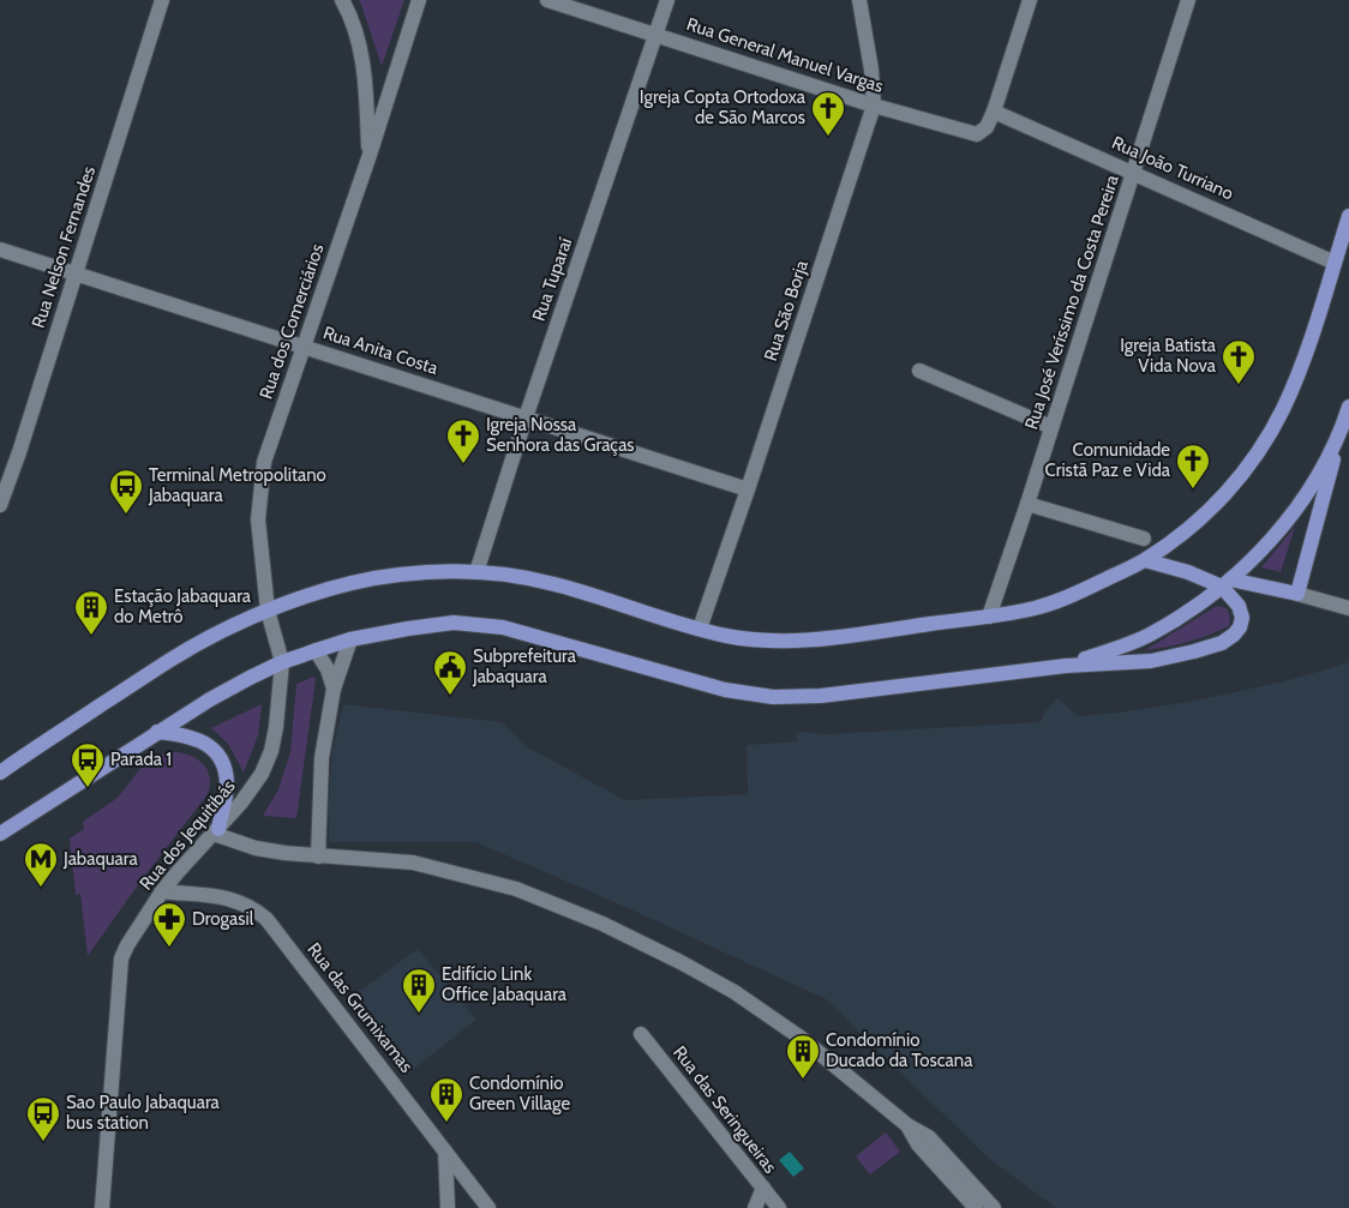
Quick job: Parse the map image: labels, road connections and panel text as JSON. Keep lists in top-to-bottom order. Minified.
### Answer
{"streets":{"street":["Rua General Manuel Vargas","Rua João Turriano","Rua Nelson Fernandes","Rua Tuparaí","Rua José Veríssimo da Costa Pereira","Rua São Borja","Rua dos Comerciários","Rua Anita Costa","Rua dos Jequitibás","Rua das Grumixamas","Rua das Seringueiras"]},"crossings":[["Rua General Manuel Vargas","Rua João Turriano"],["Rua General Manuel Vargas","Rua Tuparaí"],["Rua General Manuel Vargas","Rua São Borja"],["Rua João Turriano","Rua José Veríssimo da Costa Pereira"],["Rua Nelson Fernandes","Rua Anita Costa"],["Rua Tuparaí","Rua Anita Costa"],["Rua São Borja","Rua Anita Costa"],["Rua dos Comerciários","Rua Anita Costa"],["Rua dos Comerciários","Rua dos Jequitibás"],["Rua dos Jequitibás","Rua das Grumixamas"]],"places":{"church":["Igreja Copta Ortodoxa de São Marcos","Igreja Batista Vida Nova","Igreja Nossa Senhora das Graças","Comunidade Cristã Paz e Vida"],"bus stop":["Terminal Metropolitano Jabaquara","Parada 1","Sao Paulo Jabaquara bus station"],"building":["Estação Jabaquara do Metrô","Edifício Link Office Jabaquara","Condomínio Ducado da Toscana","Condomínio Green Village"],"public building":["Subprefeitura Jabaquara"],"metro station":["Jabaquara"],"pharmacy":["Drogasil"]}}
